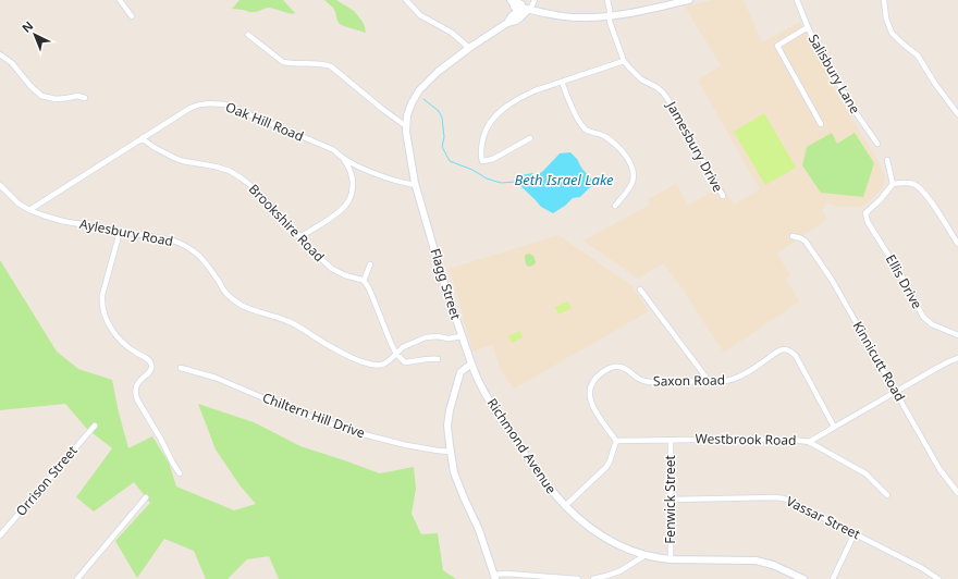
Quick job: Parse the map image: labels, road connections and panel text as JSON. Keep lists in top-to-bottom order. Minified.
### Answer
{"streets":{"street":["Salisbury Lane","Oak Hill Road","Jamesbury Drive","Brookshire Road","Aylesbury Road","Ellis Drive","Flagg Street","Kinnicutt Road","Saxon Road","Chiltern Hill Drive","Westbrook Road","Richmond Avenue","Orrison Street","Fenwick Street","Vassar Street"]},"crossings":[["Oak Hill Road","Brookshire Road"],["Oak Hill Road","Aylesbury Road"],["Oak Hill Road","Flagg Street"],["Flagg Street","Richmond Avenue"],["Kinnicutt Road","Westbrook Road"],["Saxon Road","Westbrook Road"],["Westbrook Road","Fenwick Street"],["Richmond Avenue","Fenwick Street"],["Fenwick Street","Vassar Street"]],"water":["Beth Israel Lake"],"north":"top left"}
